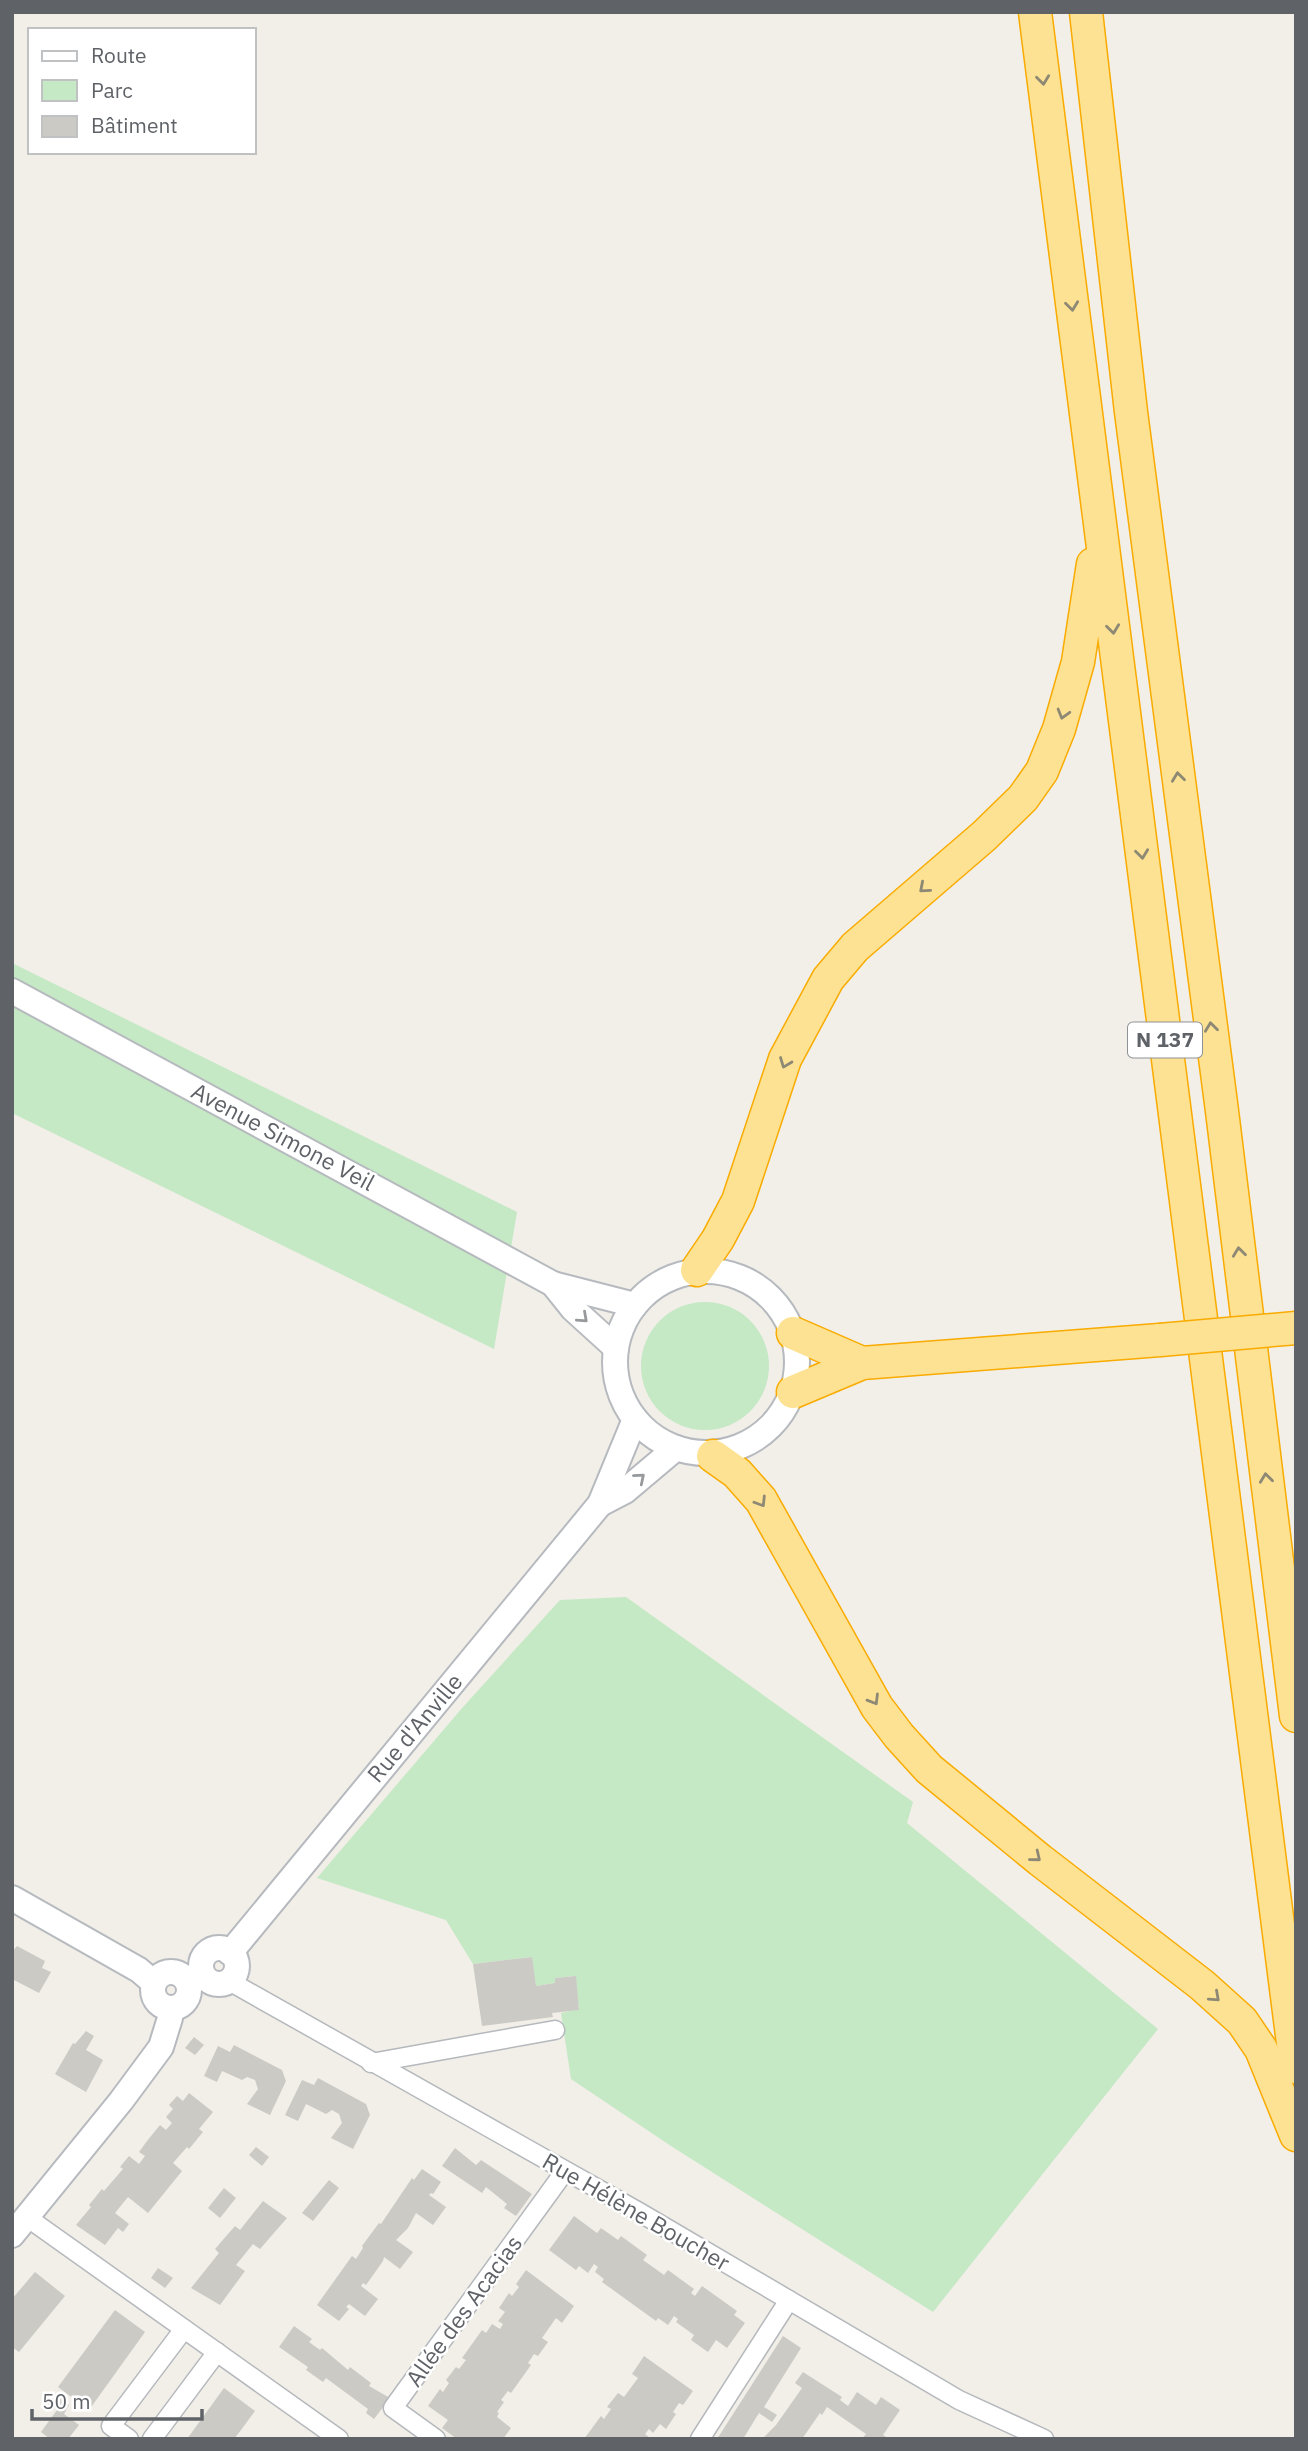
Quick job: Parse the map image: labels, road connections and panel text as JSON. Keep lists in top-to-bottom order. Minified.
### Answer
{"streets":{"highway":["N 137"],"street":["Avenue Simone Veil","Rue d'Anville","Rue Hélène Boucher","Allée des Acacias"]},"crossings":[["Avenue Simone Veil","Rue d'Anville"],["Rue d'Anville","Rue Hélène Boucher"],["Rue Hélène Boucher","Allée des Acacias"]],"legend":["Route","Parc","Bâtiment"],"scale_bar":"50 m"}
